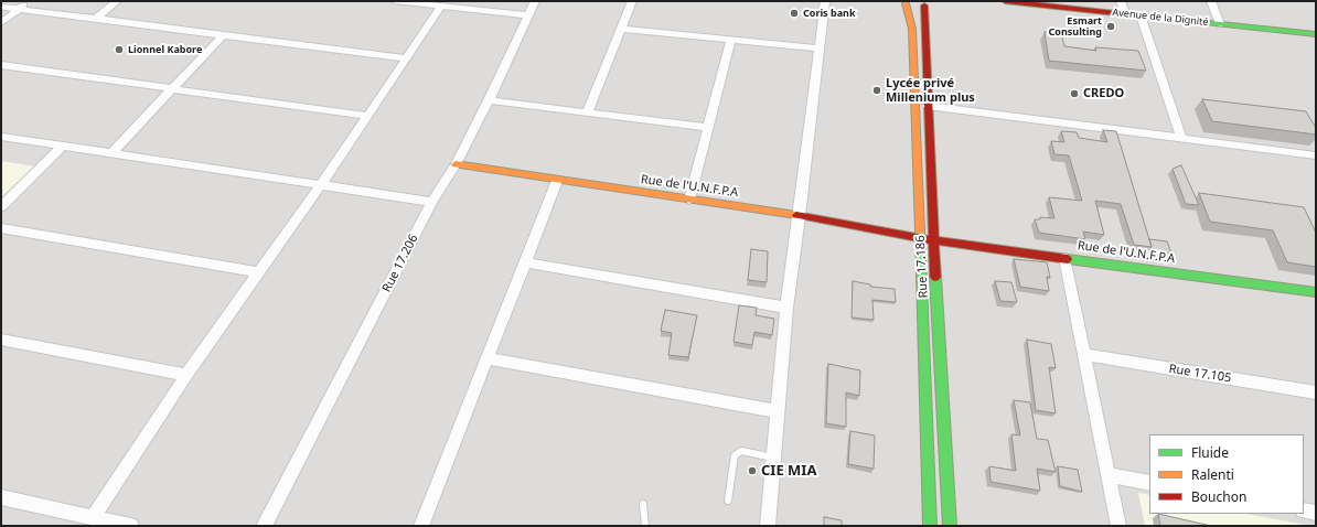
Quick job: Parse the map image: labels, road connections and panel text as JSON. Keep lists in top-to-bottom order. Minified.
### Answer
{"streets":{"main road":["Avenue de la Dignité","Rue de l'U.N.F.P.A","Rue 17.186"],"street":["Rue 17.206","Rue 17.105"]},"crossings":[["Rue de l'U.N.F.P.A","Rue 17.206"],["Rue de l'U.N.F.P.A","Rue 17.186"]],"places":["Coris bank","Esmart Consulting","Lionnel Kabore","Lycée privé Millenium plus","CREDO","CIE MIA"],"legend":["Fluide","Ralenti","Bouchon"]}
